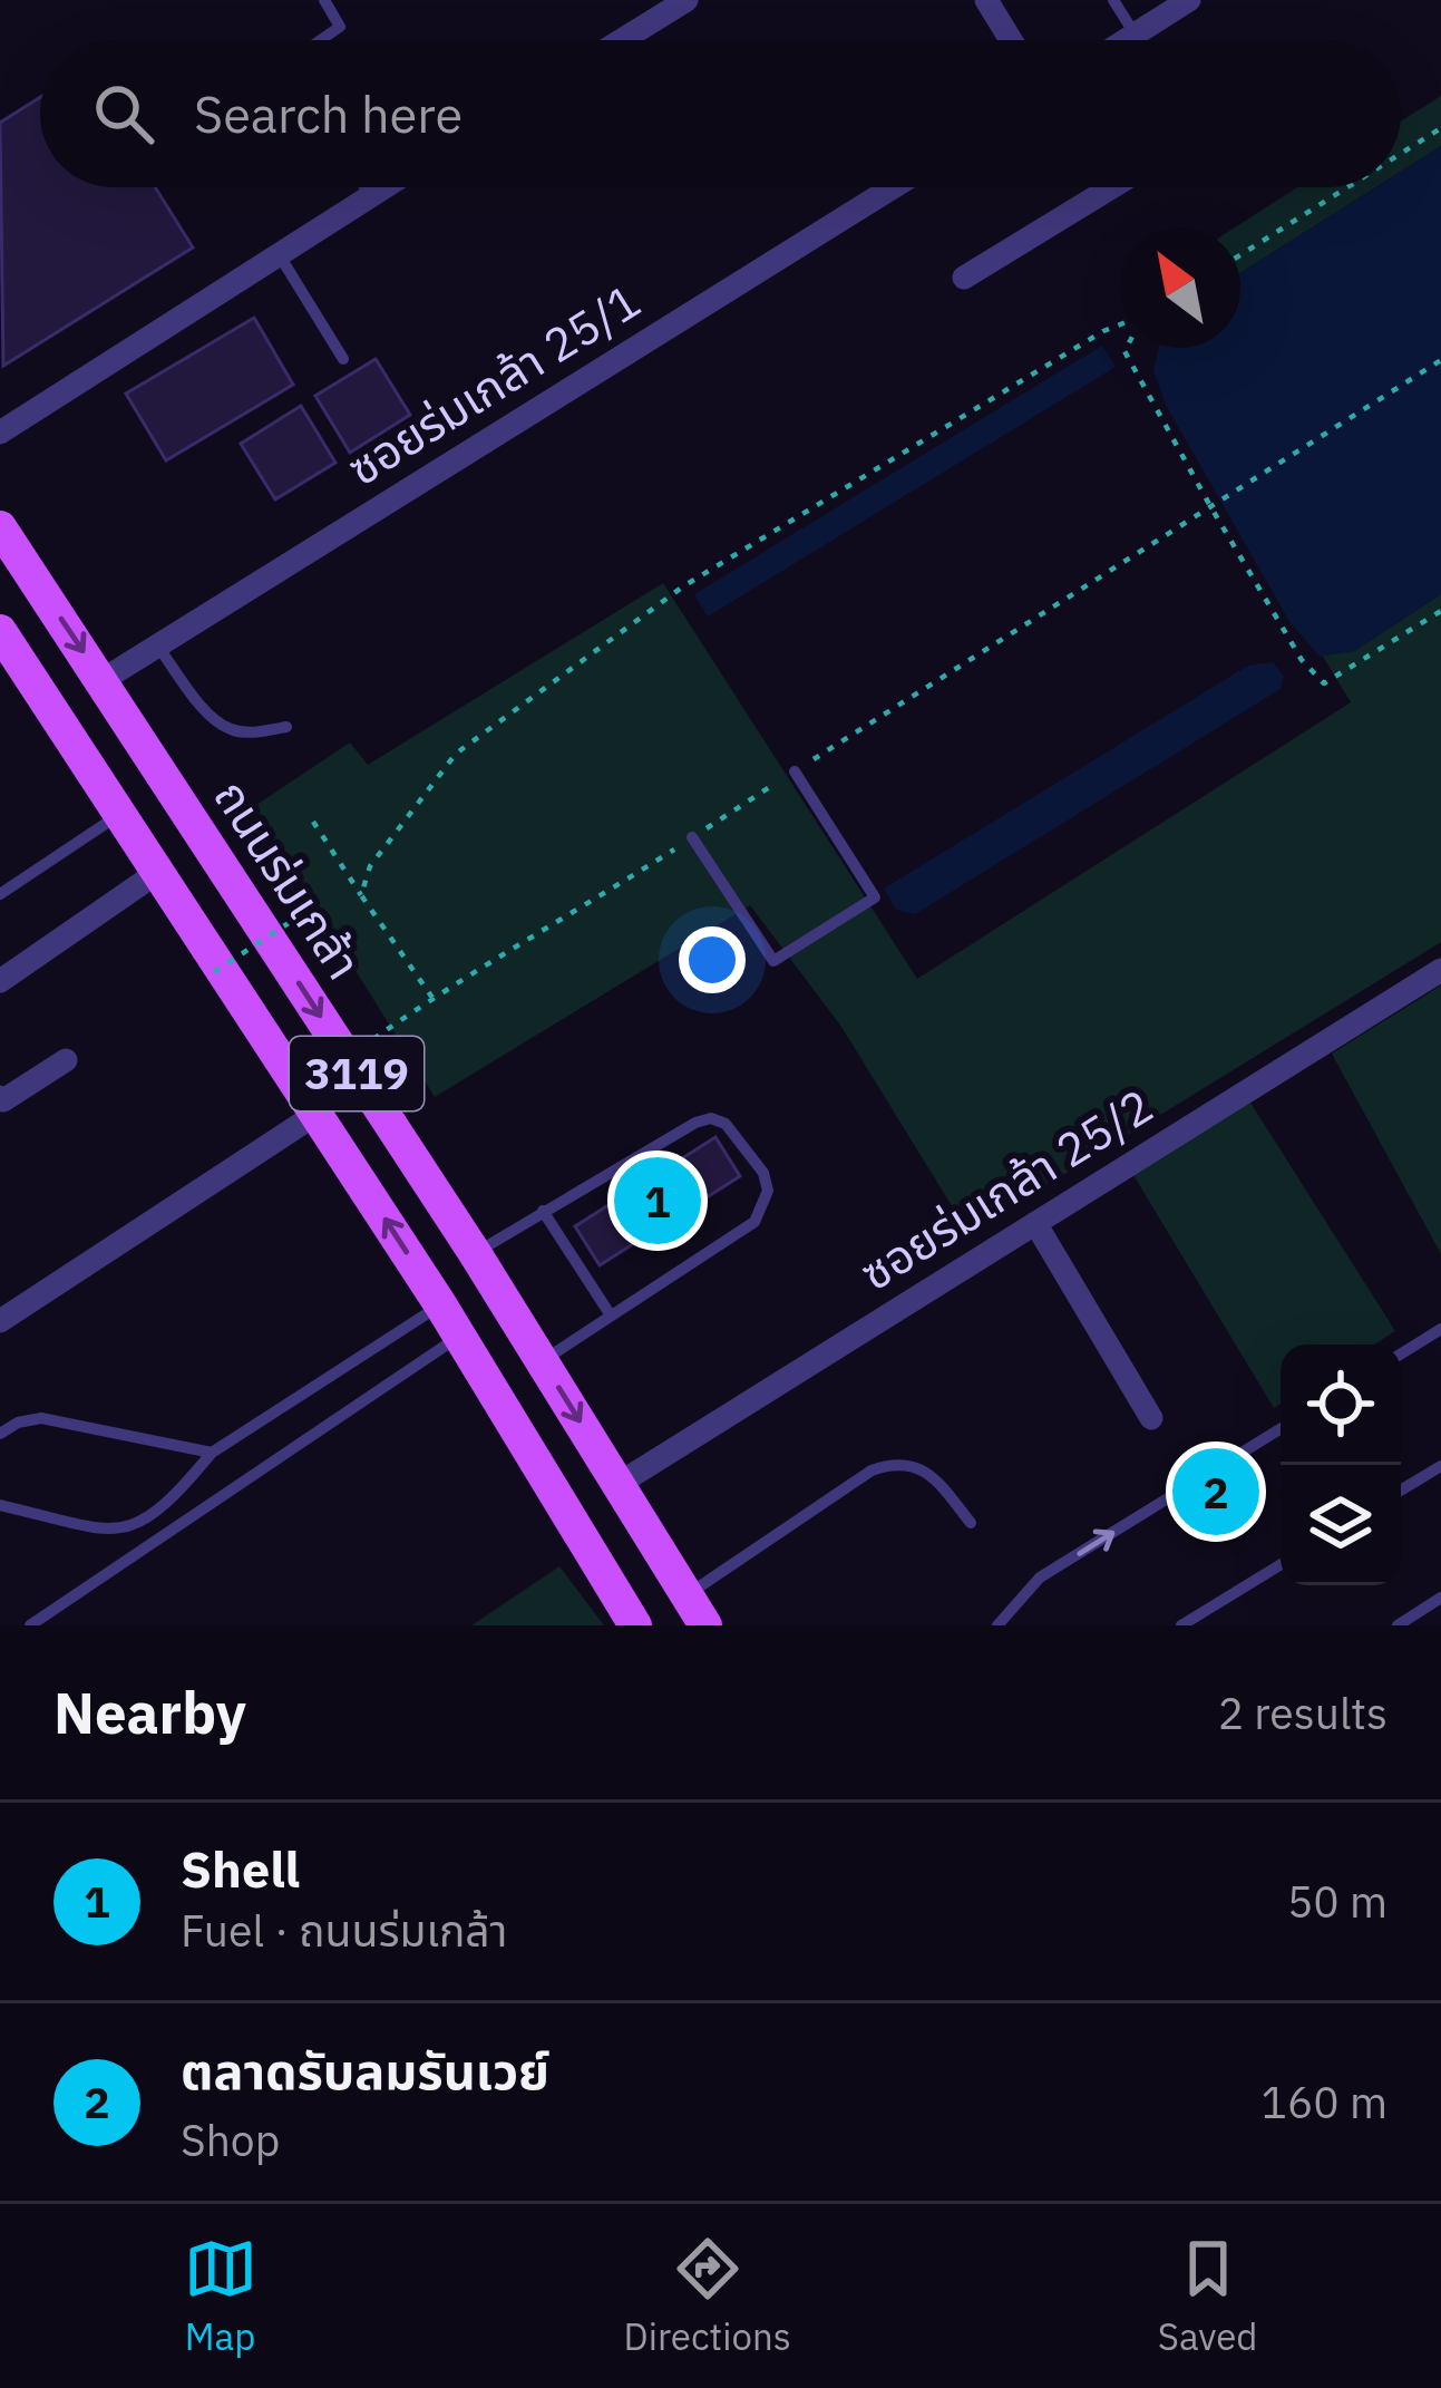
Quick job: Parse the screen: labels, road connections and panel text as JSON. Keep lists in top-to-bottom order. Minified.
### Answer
{"streets":{"main road":["ถนนร่มเกล้า","3119"],"street":["ซอยร่มเกล้า 25/1","ซอยร่มเกล้า 25/2"]},"crossings":[["ซอยร่มเกล้า 25/1","ถนนร่มเกล้า"],["ถนนร่มเกล้า","ซอยร่มเกล้า 25/2"]],"north":"top left","page":{"search":"Search here","pins":["1","2"],"heading":["Nearby","2 results"],"list":[{"mark":"1","name":"Shell","note":"Fuel · ถนนร่มเกล้า","value":"50 m"},{"mark":"2","name":"ตลาดรับลมรันเวย์","note":"Shop","value":"160 m"}],"nav":["Map","Directions","Saved"]}}
